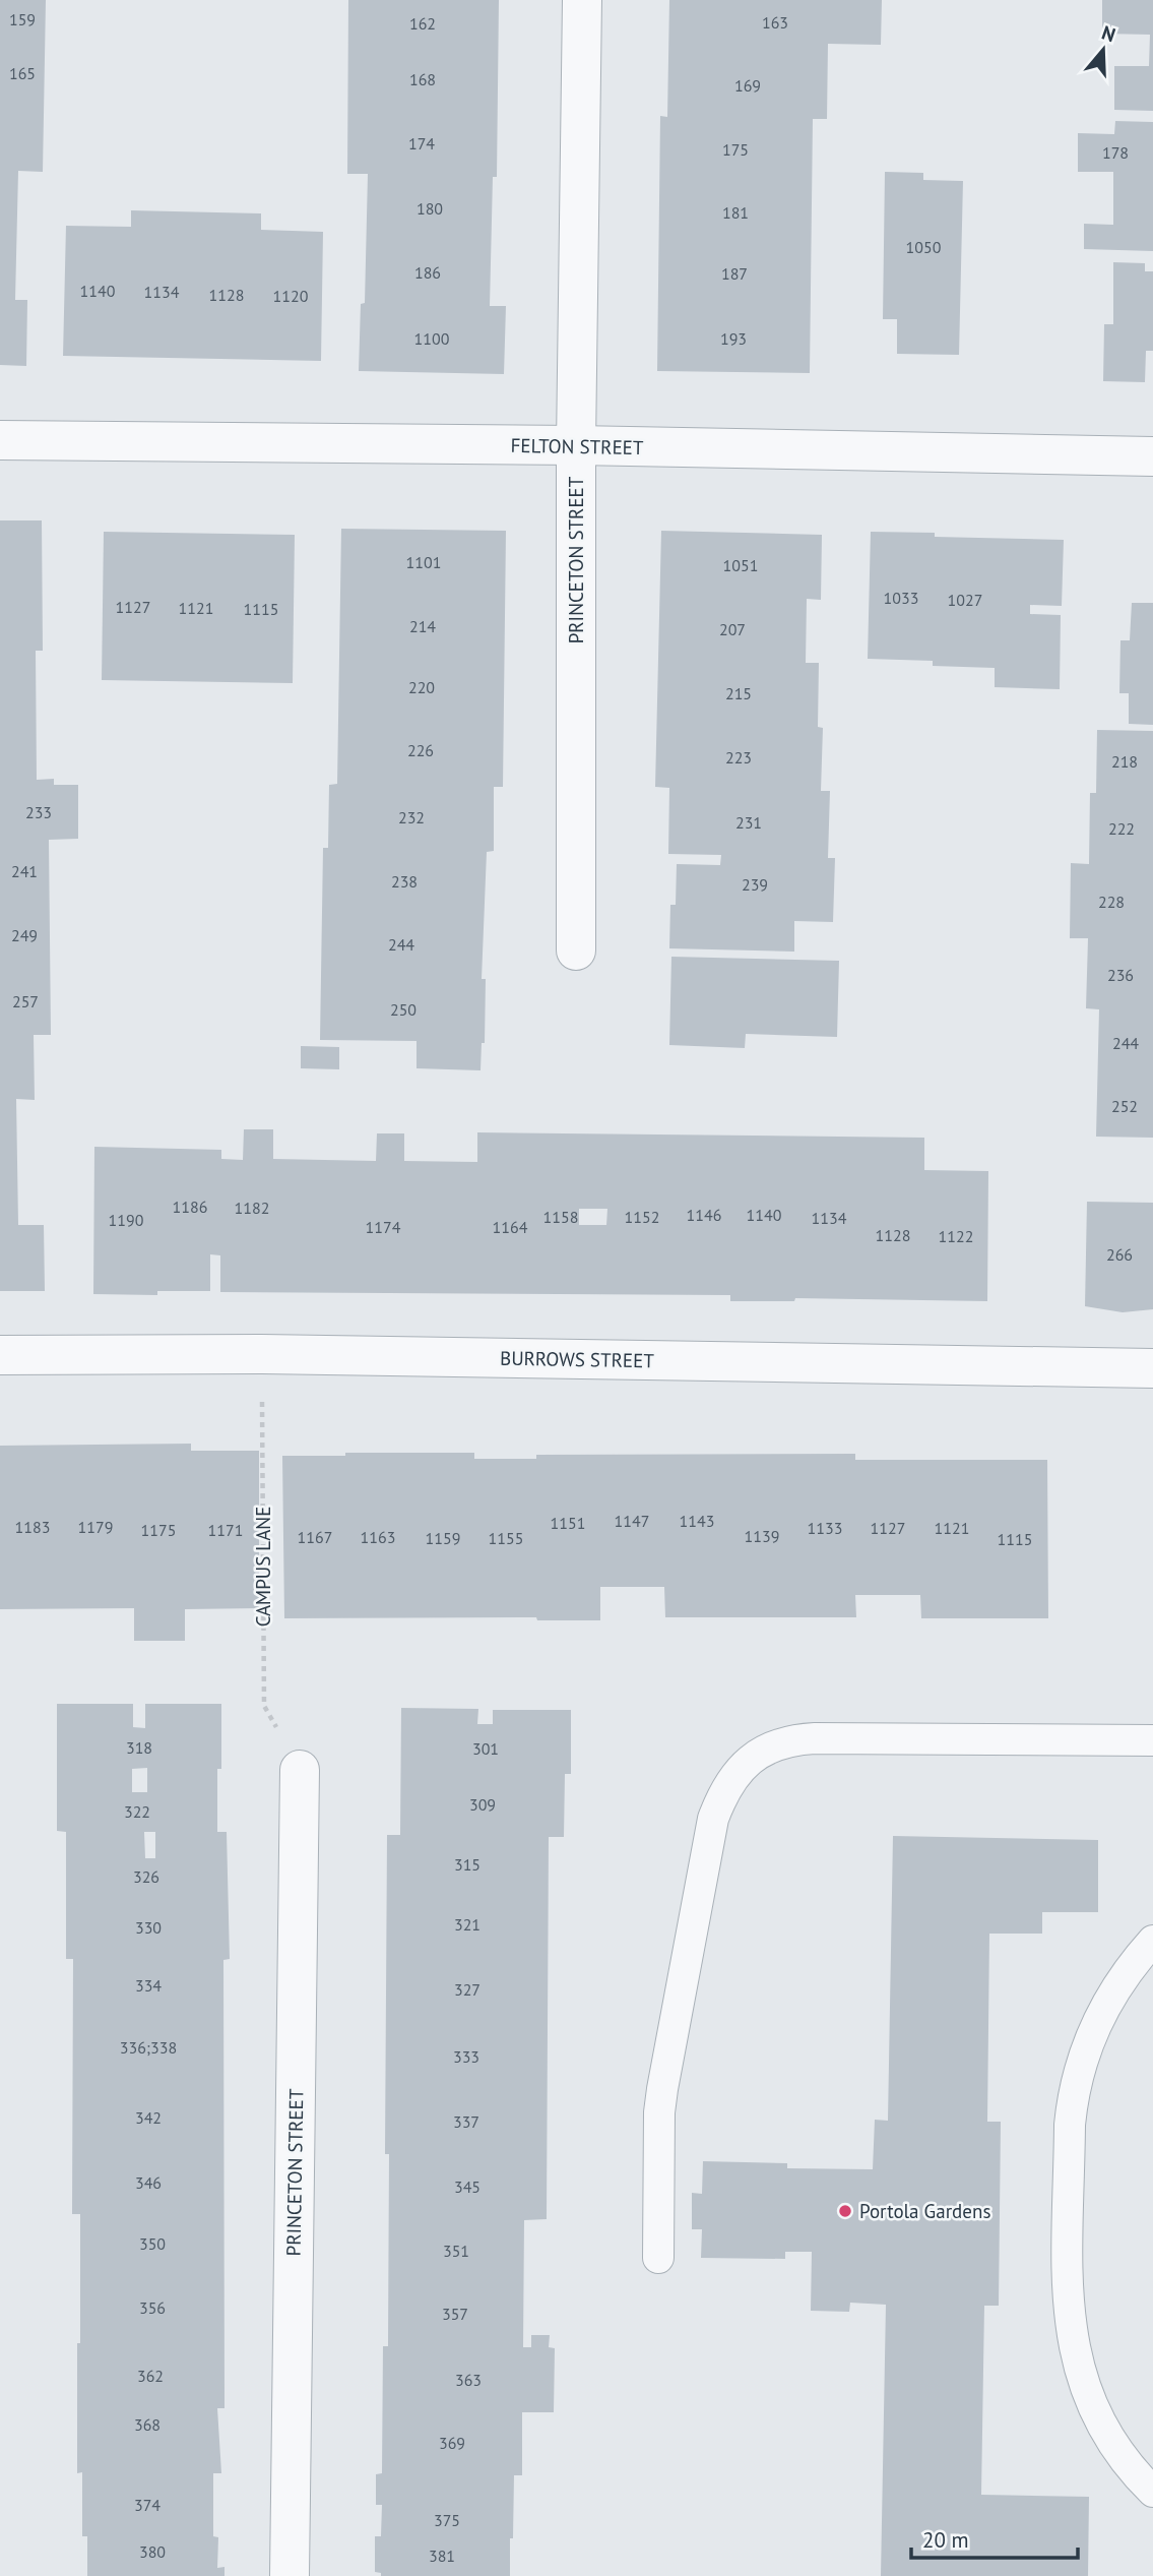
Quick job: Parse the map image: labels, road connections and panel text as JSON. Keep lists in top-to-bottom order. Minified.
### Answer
{"streets":{"street":["FELTON STREET","PRINCETON STREET","BURROWS STREET"],"path":["CAMPUS LANE"]},"crossings":[["FELTON STREET","PRINCETON STREET"],["PRINCETON STREET","CAMPUS LANE"],["BURROWS STREET","CAMPUS LANE"]],"places":["Portola Gardens"],"house_numbers":["159","163","162","165","168","169","174","175","178","180","181","1050","186","187","1140","1134","1128","1120","1100","193","1101","1051","1033","1027","1127","1121","1115","214","207","220","215","226","223","218","233","232","231","222","241","238","239","228","249","244","236","257","250","244","252","1186","1182","1146","1140","1158","1152","1134","1190","1174","1164","1128","1122","266","1147","1143","1151","1183","1179","1133","1127","1121","1175","1171","1139","1167","1163","1159","1155","1115","318","301","309","322","315","326","321","330","334","327","336;338","333","342","337","346","345","350","351","356","357","362","363","368","369","374","375","380","381"],"scale_bar":"20 m","north":"top"}
